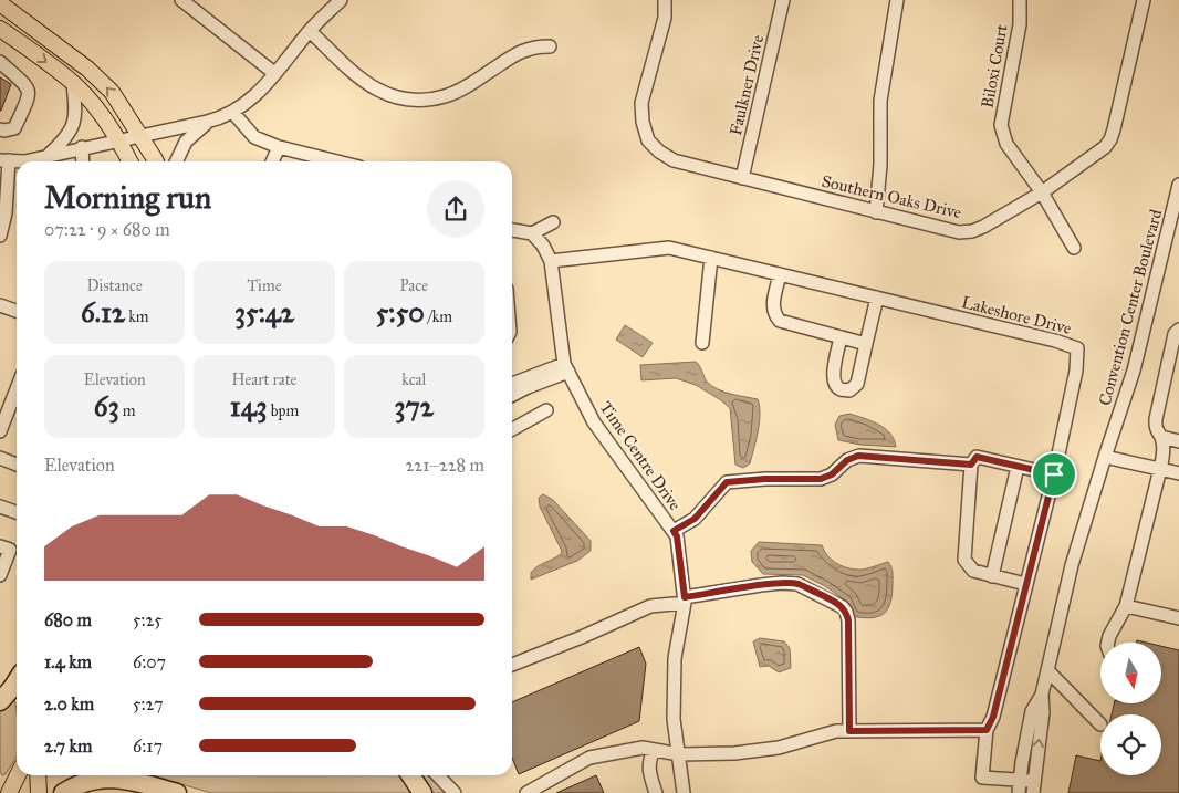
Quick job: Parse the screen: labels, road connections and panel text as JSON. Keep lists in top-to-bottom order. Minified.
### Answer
{"streets":{"street":["Biloxi Court","Faulkner Drive","Southern Oaks Drive","Convention Center Boulevard","Lakeshore Drive","Time Centre Drive"]},"crossings":[["Biloxi Court","Southern Oaks Drive"],["Faulkner Drive","Southern Oaks Drive"],["Convention Center Boulevard","Lakeshore Drive"],["Lakeshore Drive","Time Centre Drive"]],"north":"bottom","page":{"heading":["Morning run","07:22 · 9 × 680 m"],"stats":[["Distance","6.12 km"],["Time","35:42"],["Pace","5:50 /km"],["Elevation","63 m"],["Heart rate","143 bpm"],["kcal","372"]],"chart":["Elevation","221–228 m"],"list":[{"name":"680 m","note":"5:25"},{"name":"1.4 km","note":"6:07"},{"name":"2.0 km","note":"5:27"},{"name":"2.7 km","note":"6:17"}]}}
